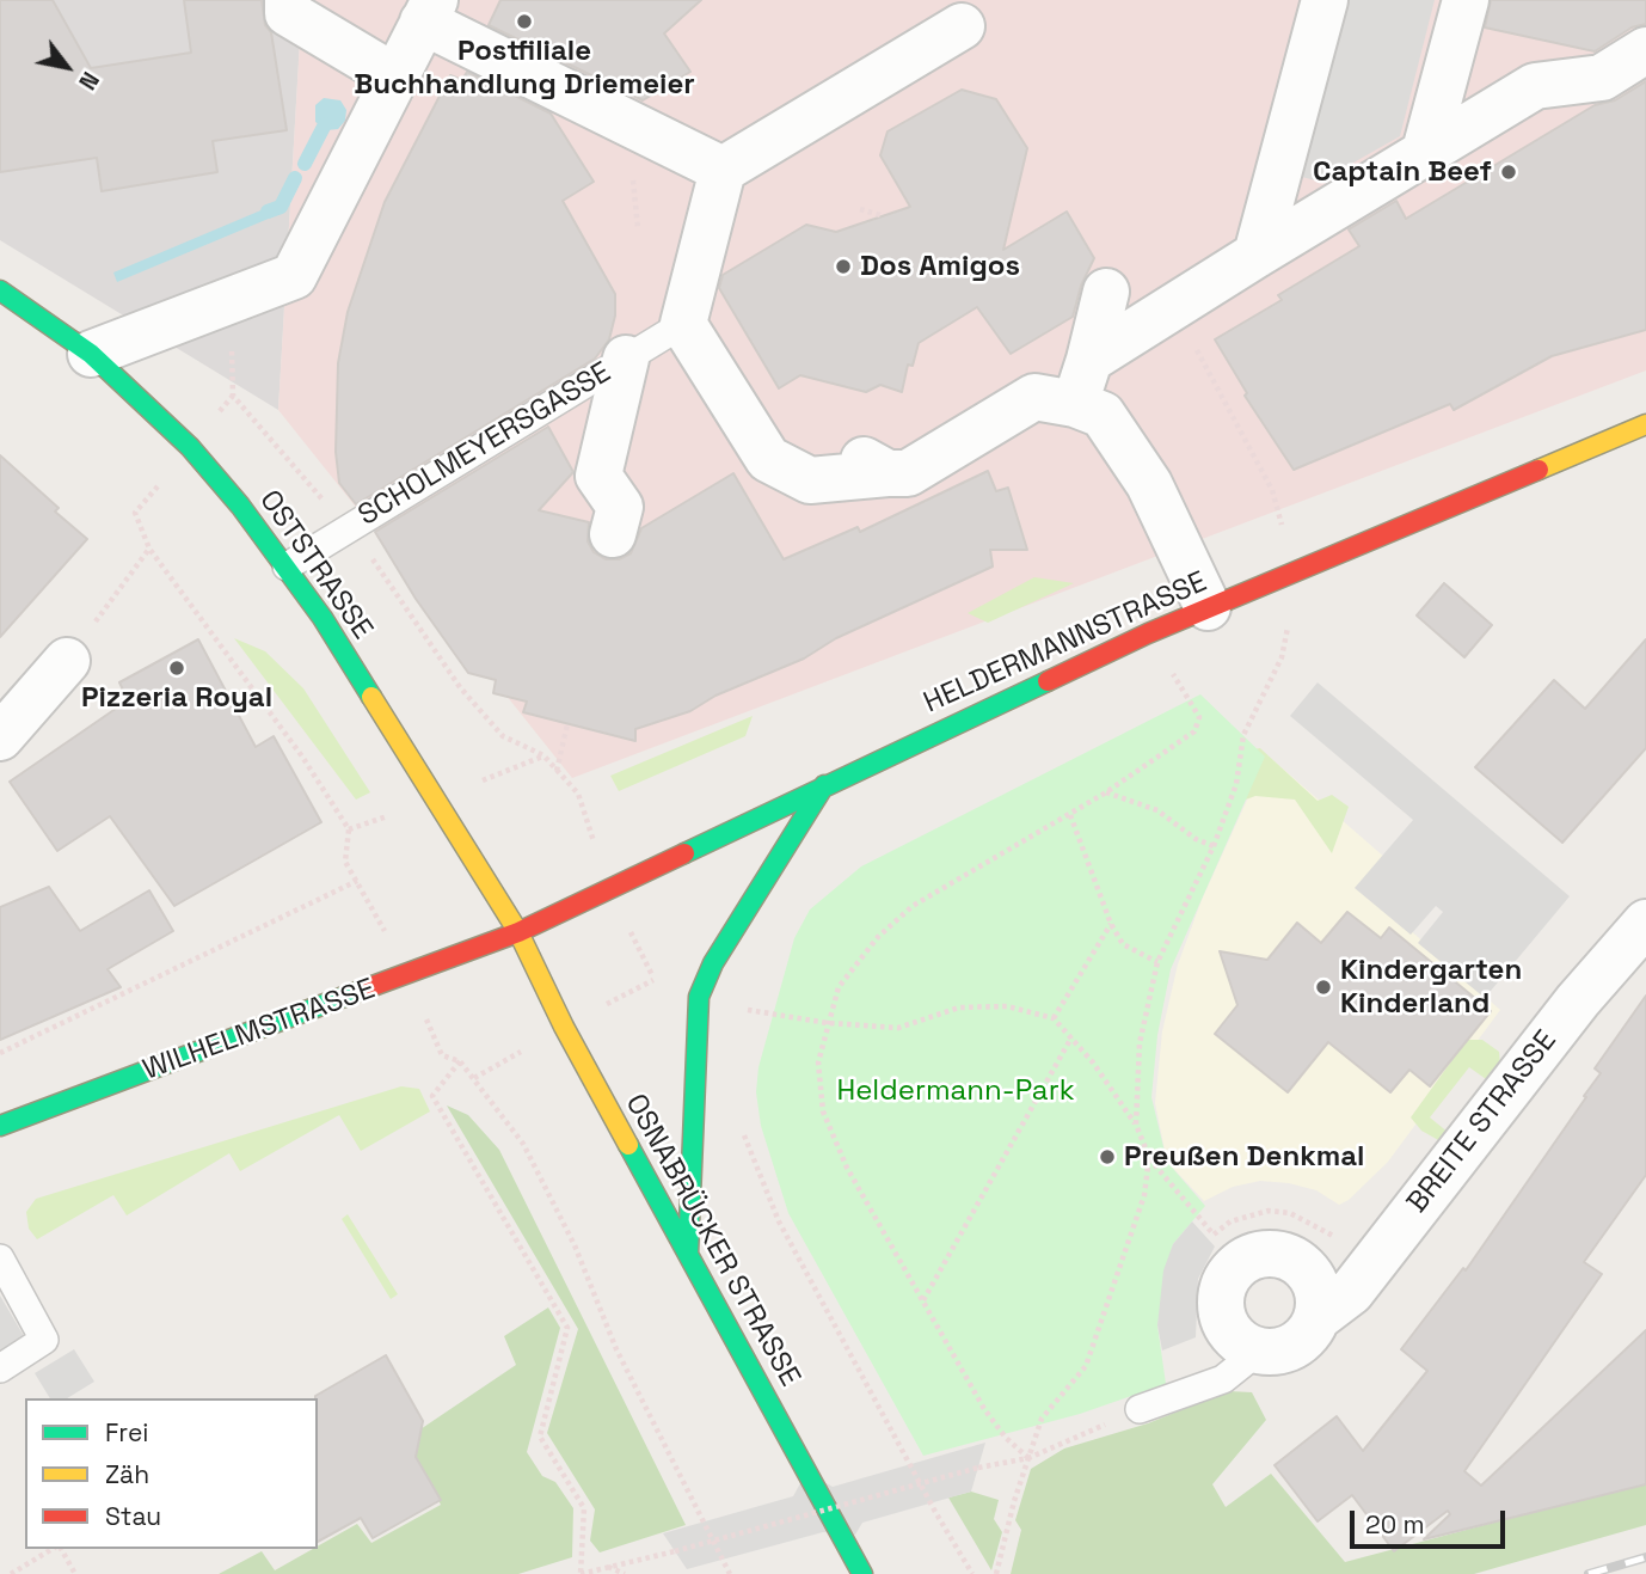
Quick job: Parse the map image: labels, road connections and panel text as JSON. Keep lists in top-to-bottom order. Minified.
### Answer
{"streets":{"main road":["OSTSTRASSE","HELDERMANNSTRASSE","WILHELMSTRASSE","OSNABRÜCKER STRASSE"],"street":["BREITE STRASSE"],"lane":["SCHOLMEYERSGASSE"]},"crossings":[["SCHOLMEYERSGASSE","OSTSTRASSE"],["OSTSTRASSE","HELDERMANNSTRASSE"],["OSTSTRASSE","WILHELMSTRASSE"],["OSTSTRASSE","OSNABRÜCKER STRASSE"],["HELDERMANNSTRASSE","WILHELMSTRASSE"],["HELDERMANNSTRASSE","OSNABRÜCKER STRASSE"],["WILHELMSTRASSE","OSNABRÜCKER STRASSE"]],"parks":["Heldermann-Park"],"places":["Postfiliale Buchhandlung Driemeier","Captain Beef","Dos Amigos","Pizzeria Royal","Kindergarten Kinderland","Preußen Denkmal"],"legend":["Frei","Zäh","Stau"],"scale_bar":"20 m","north":"bottom right"}
